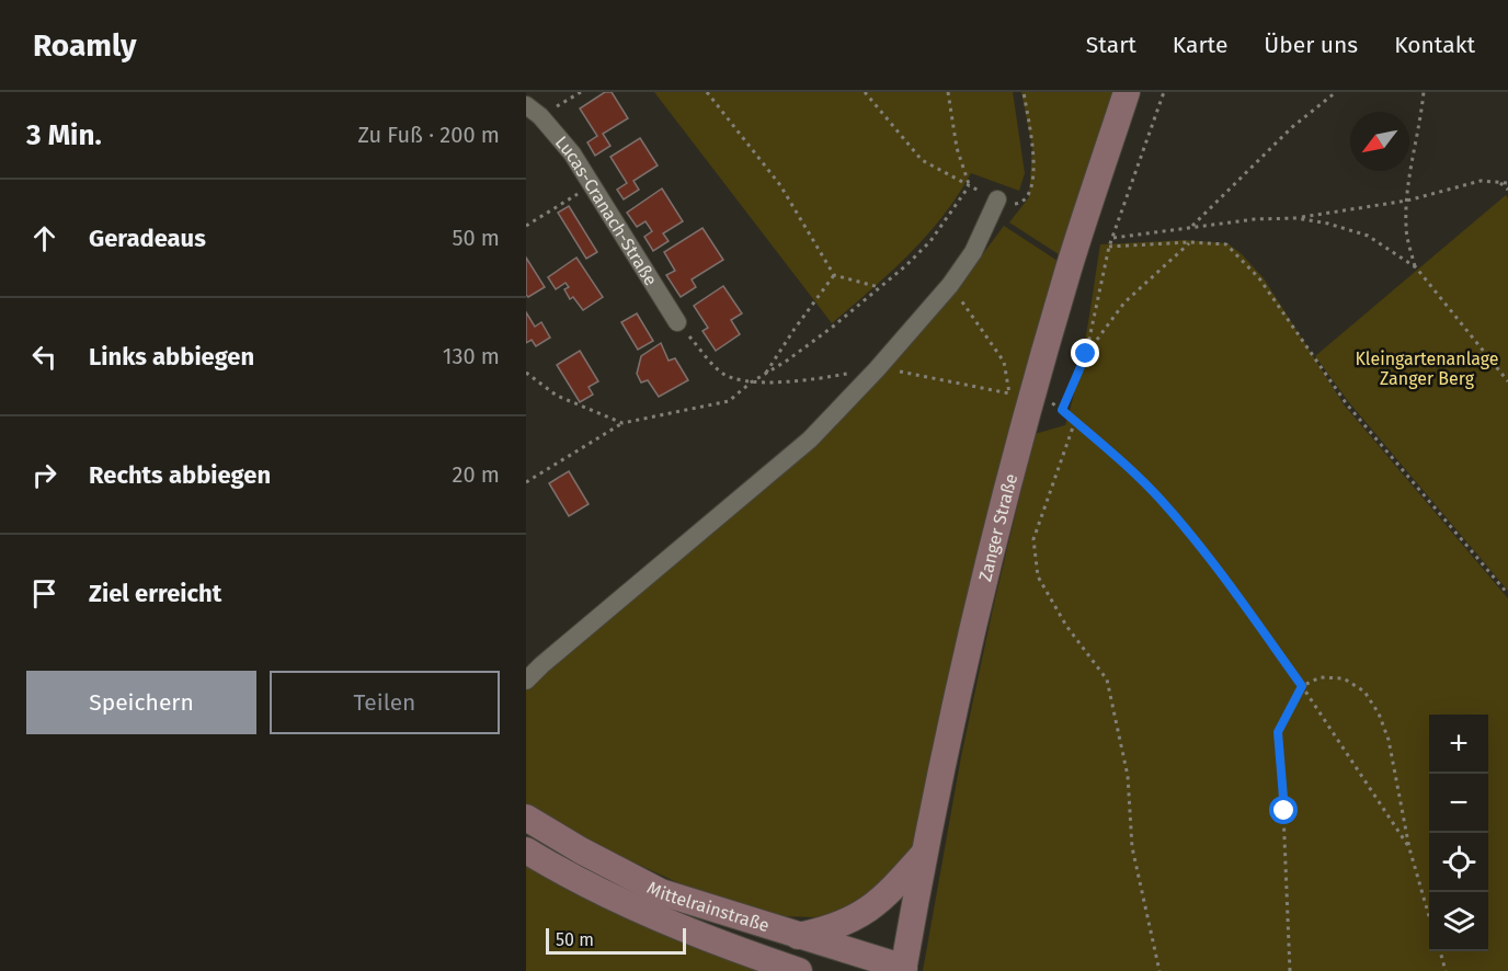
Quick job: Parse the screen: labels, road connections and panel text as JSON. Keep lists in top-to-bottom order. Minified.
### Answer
{"streets":{"street":["Lucas-Cranach-Straße","Zanger Straße","Mittelrainstraße"]},"crossings":[["Zanger Straße","Mittelrainstraße"]],"parks":["Kleingartenanlage Zanger Berg"],"scale_bar":"50 m","north":"bottom left","page":{"header":"Roamly","nav":["Start","Karte","Über uns","Kontakt"],"heading":["3 Min.","Zu Fuß · 200 m"],"list":[["Geradeaus","50 m"],["Links abbiegen","130 m"],["Rechts abbiegen","20 m"],"Ziel erreicht"],"buttons":["Speichern","Teilen"],"map_buttons":["+","−"],"scale":"50 m"}}
